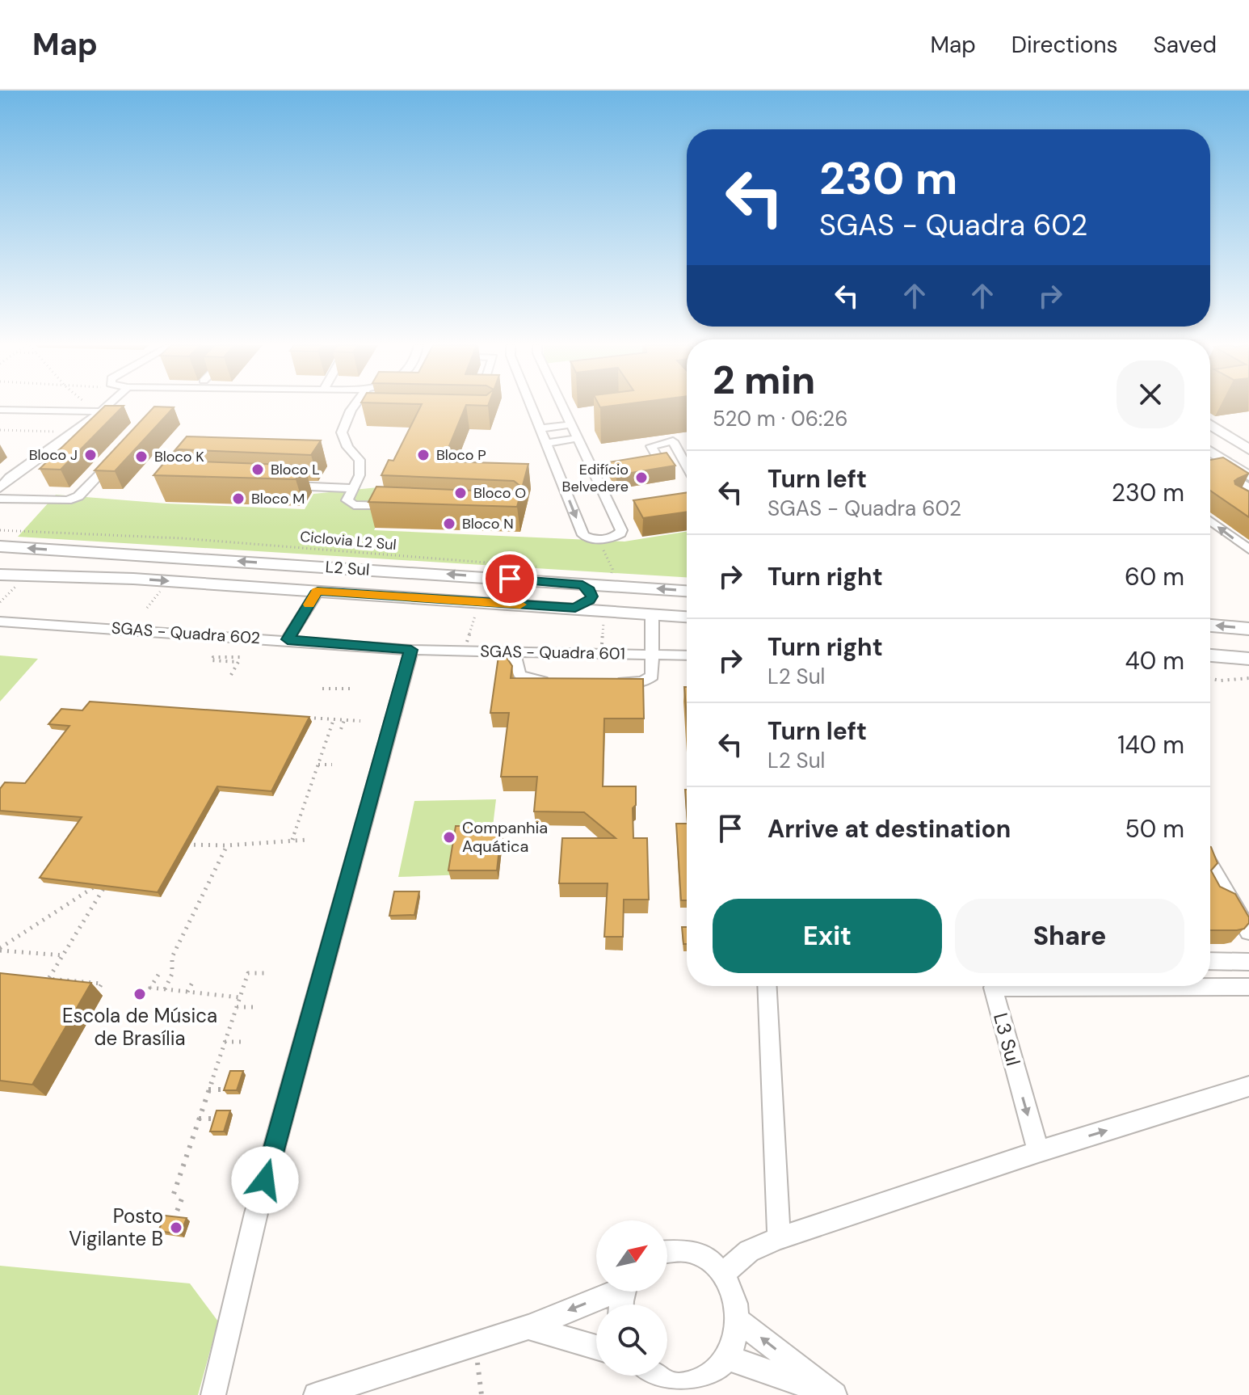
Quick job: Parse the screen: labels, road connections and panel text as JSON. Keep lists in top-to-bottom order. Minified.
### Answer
{"streets":{"main road":["L2 Sul"],"street":["SGAS - Quadra 602","SGAS - Quadra 601","L3 Sul"],"path":["Ciclovia L2 Sul"]},"crossings":[["SGAS - Quadra 602","SGAS - Quadra 601"]],"one_way":["L3 Sul"],"places":["Bloco J","Bloco P","Bloco K","Bloco L","Edifício Belvedere","Bloco O","Bloco M","Bloco N","Companhia Aquática","Escola de Música de Brasília","Posto Vigilante B"],"north":"top right","page":{"header":"Map","nav":["Map","Directions","Saved"],"turn":["230 m","SGAS - Quadra 602"],"heading":["2 min","520 m · 06:26"],"list":[{"name":"Turn left","note":"SGAS - Quadra 602","value":"230 m"},{"name":"Turn right","value":"60 m"},{"name":"Turn right","note":"L2 Sul","value":"40 m"},{"name":"Turn left","note":"L2 Sul","value":"140 m"},{"name":"Arrive at destination","value":"50 m"}],"buttons":["Exit","Share"]}}
